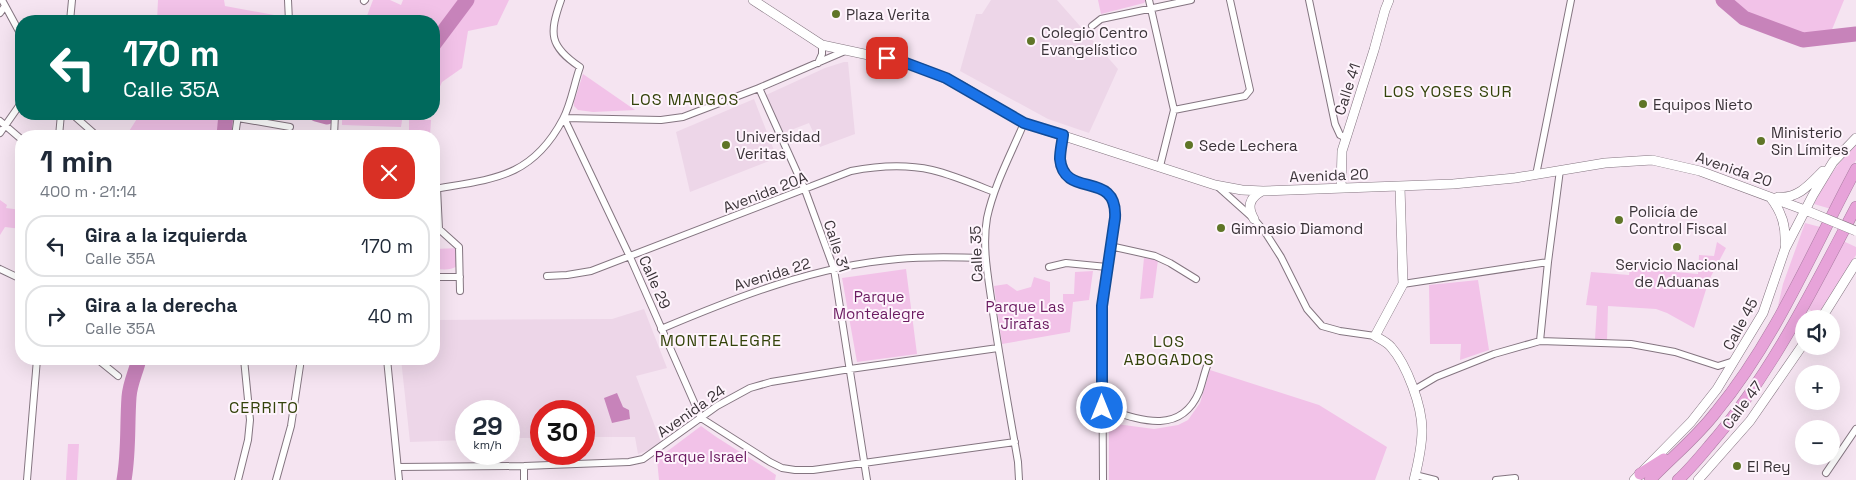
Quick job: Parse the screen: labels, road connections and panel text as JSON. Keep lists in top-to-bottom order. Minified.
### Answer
{"streets":{"main road":["Calle 41","Avenida 20","Calle 45","Calle 47"],"street":["Avenida 20A","Calle 31","Calle 35","Avenida 22","Calle 29","Avenida 24"]},"crossings":[["Calle 41","Avenida 20"],["Avenida 20","Calle 35"],["Avenida 20","Calle 45"],["Avenida 20A","Calle 31"],["Avenida 20A","Calle 35"],["Avenida 20A","Calle 29"],["Calle 31","Avenida 22"],["Calle 31","Avenida 24"],["Calle 35","Avenida 22"],["Calle 35","Avenida 24"],["Avenida 22","Calle 29"],["Calle 29","Avenida 24"]],"districts":["LOS YOSES SUR","LOS MANGOS","MONTEALEGRE","LOS ABOGADOS","CERRITO"],"parks":["Parque Montealegre","Parque Las Jirafas","Parque Israel"],"places":["Plaza Verita","Colegio Centro Evangelístico","Equipos Nieto","Ministerio Sin Límites","Universidad Veritas","Sede Lechera","Policía de Control Fiscal","Gimnasio Diamond","Servicio Nacional de Aduanas","El Rey"],"page":{"turn":["170 m","Calle 35A"],"heading":["1 min","400 m · 21:14"],"list":[{"name":"Gira a la izquierda","note":"Calle 35A","value":"170 m"},{"name":"Gira a la derecha","note":"Calle 35A","value":"40 m"}],"map_buttons":["+","−"],"speed":"29 km/h","limit":"30"}}
